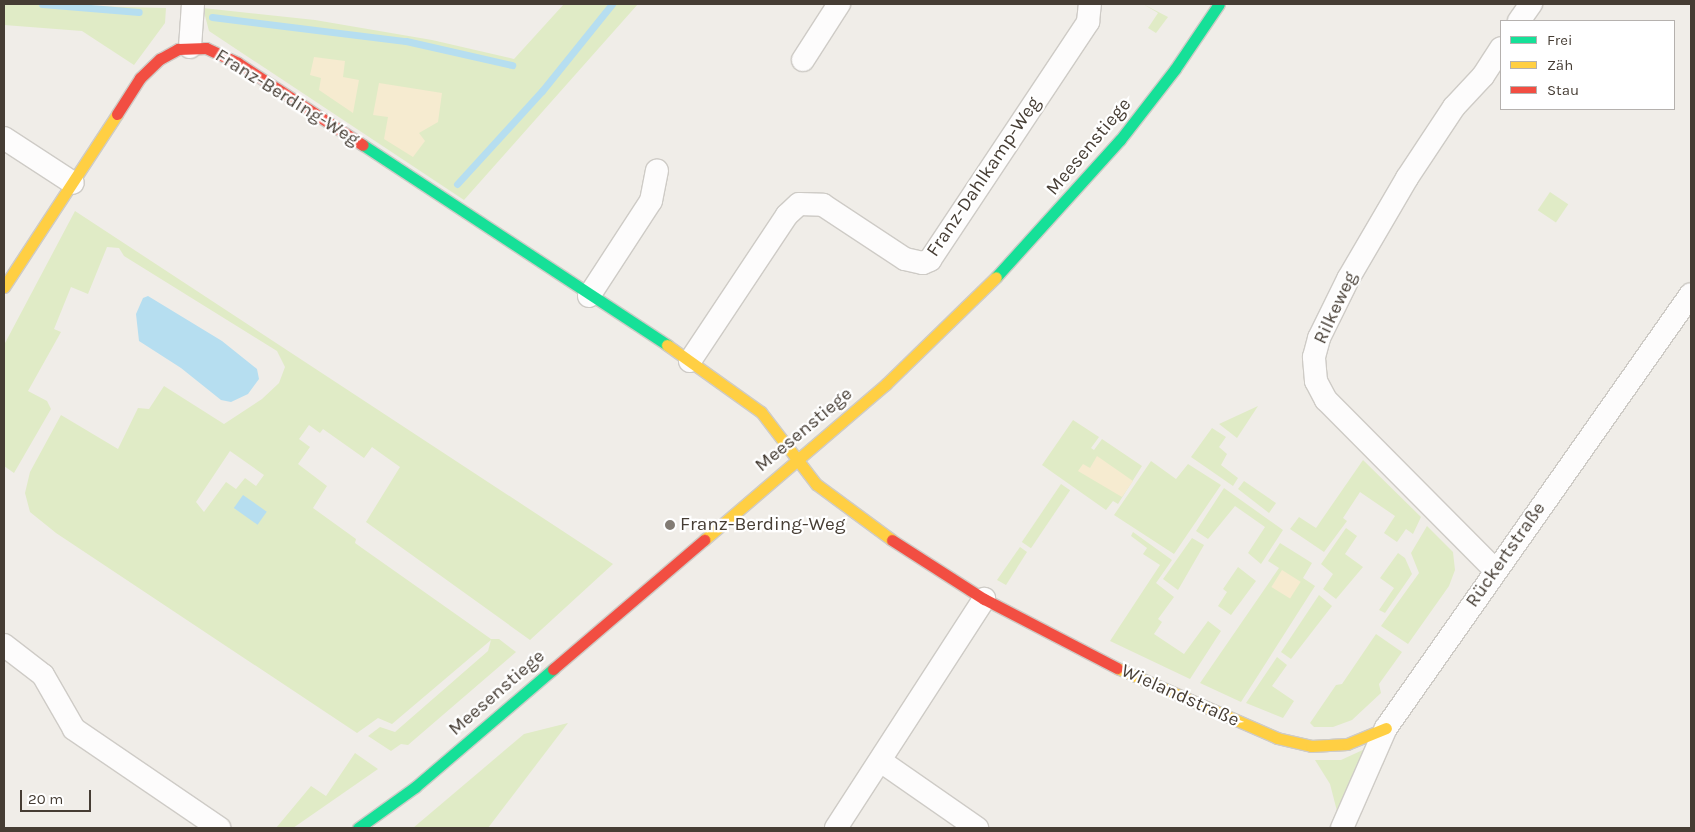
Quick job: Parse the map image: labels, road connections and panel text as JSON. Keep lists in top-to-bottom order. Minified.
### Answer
{"streets":{"street":["Franz-Berding-Weg","Meesenstiege","Franz-Dahlkamp-Weg","Rilkeweg","Rückertstraße","Wielandstraße"]},"crossings":[["Franz-Berding-Weg","Meesenstiege"],["Franz-Berding-Weg","Franz-Dahlkamp-Weg"],["Franz-Berding-Weg","Wielandstraße"],["Meesenstiege","Wielandstraße"],["Rilkeweg","Rückertstraße"],["Rückertstraße","Wielandstraße"]],"places":["Franz-Berding-Weg"],"legend":["Frei","Zäh","Stau"],"scale_bar":"20 m"}
